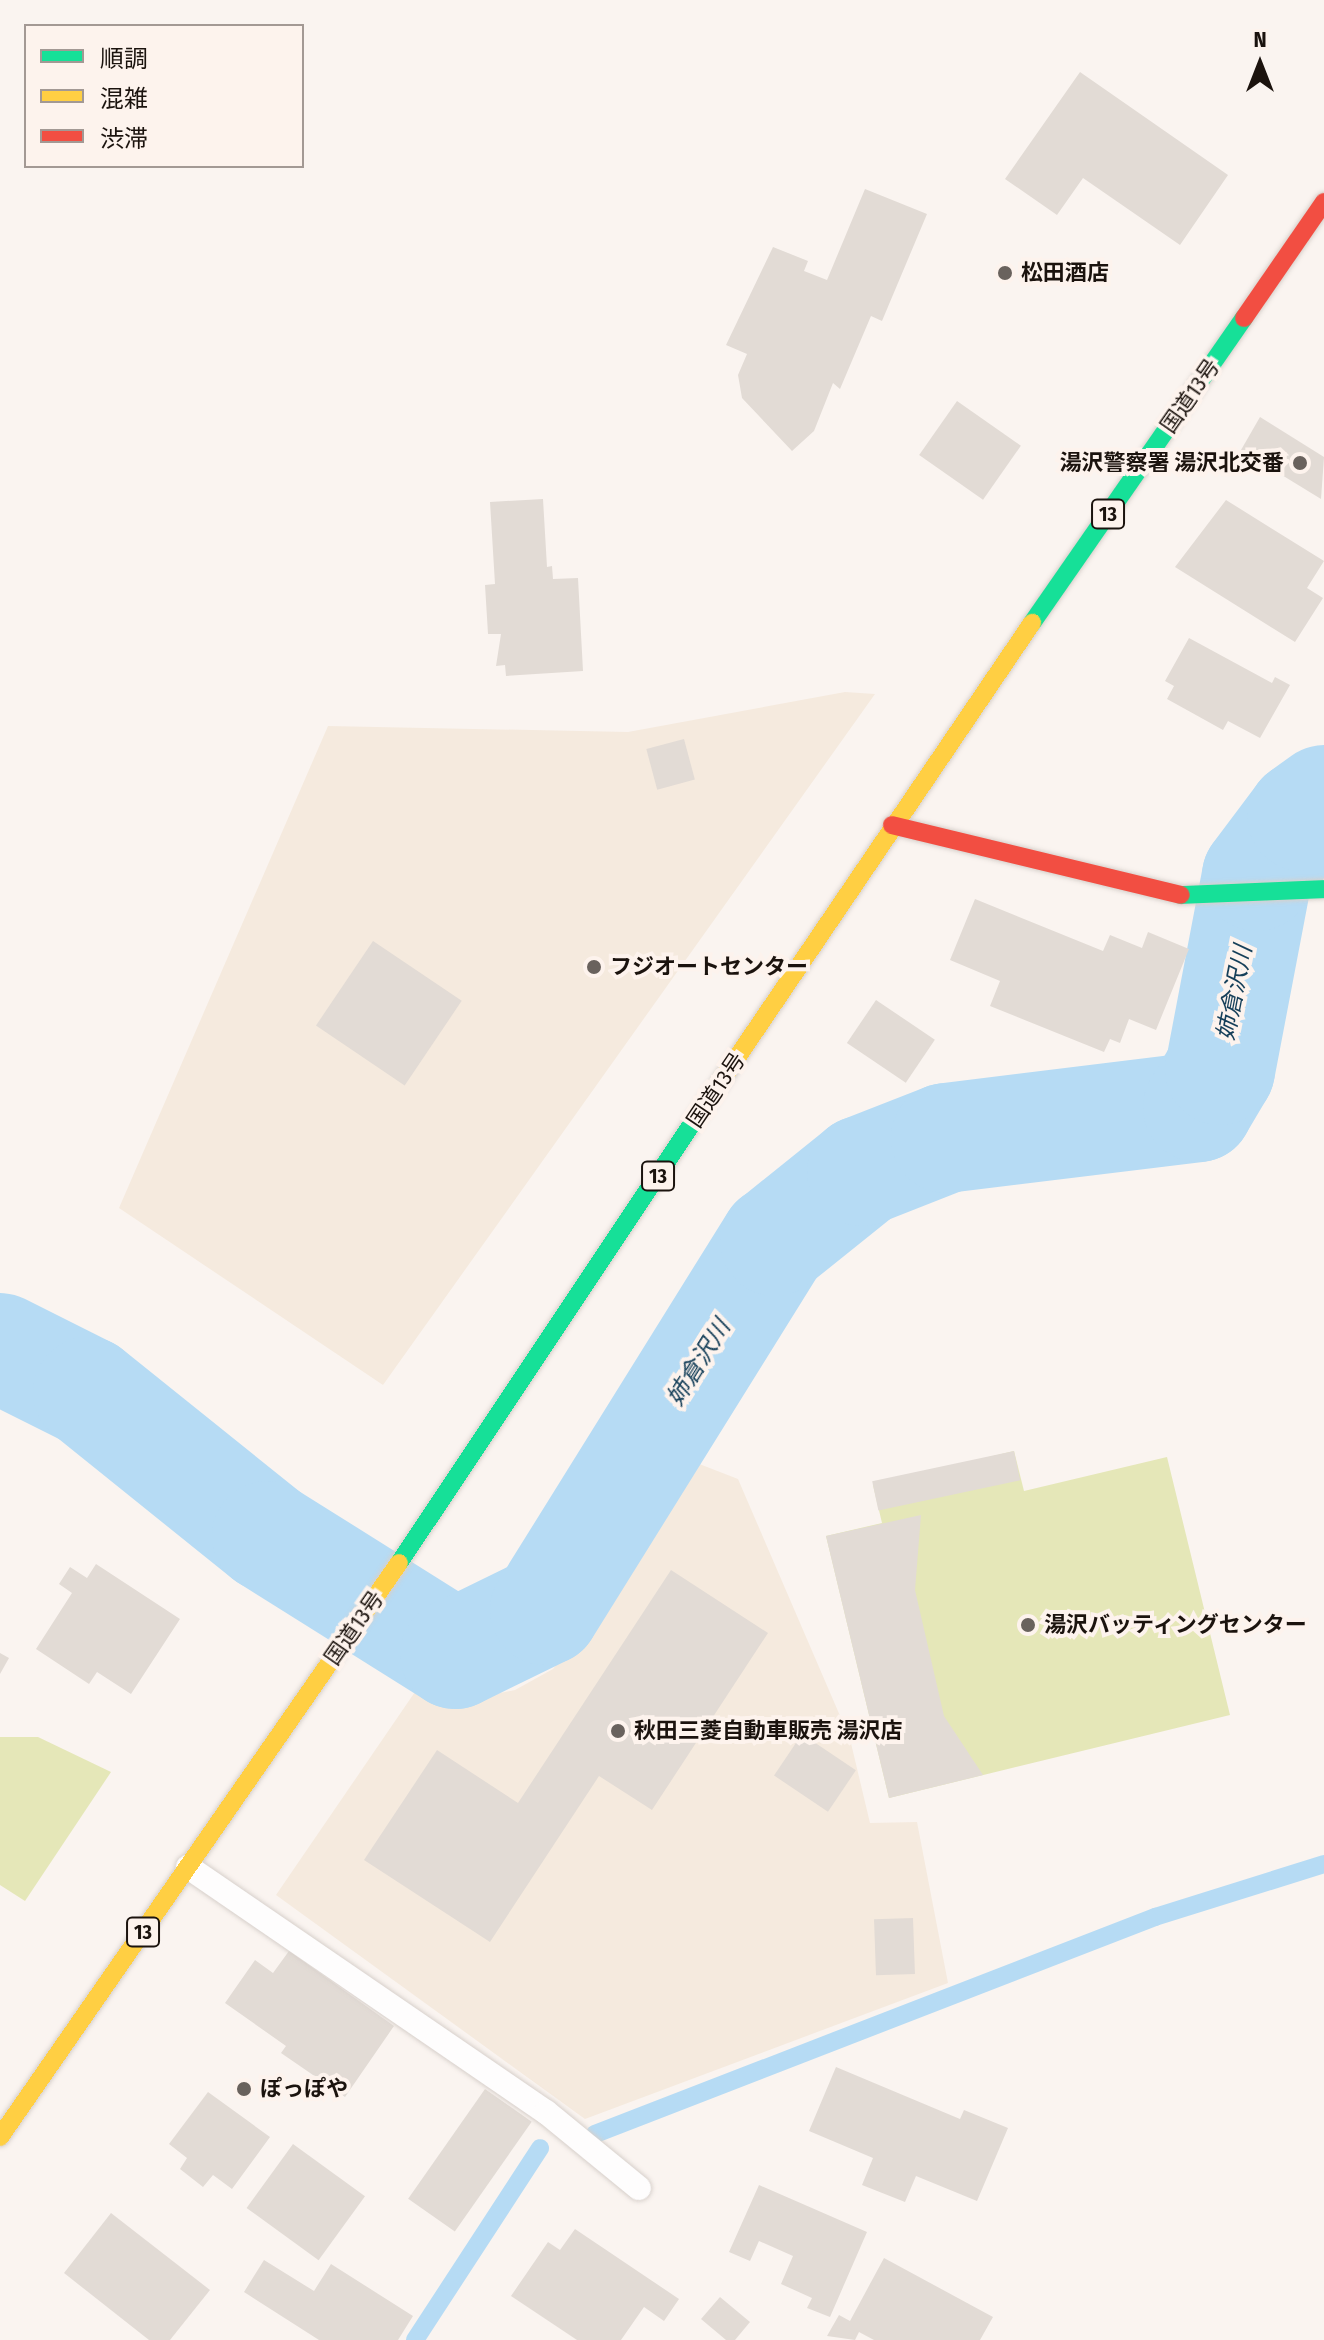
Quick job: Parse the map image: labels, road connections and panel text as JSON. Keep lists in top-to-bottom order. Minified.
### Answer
{"streets":{"main road":["国道13号","13"]},"water":["姉倉沢川"],"places":["松田酒店","湯沢警察署 湯沢北交番","フジオートセンター","湯沢バッティングセンター","秋田三菱自動車販売 湯沢店","ぽっぽや"],"legend":["順調","混雑","渋滞"],"north":"top"}
